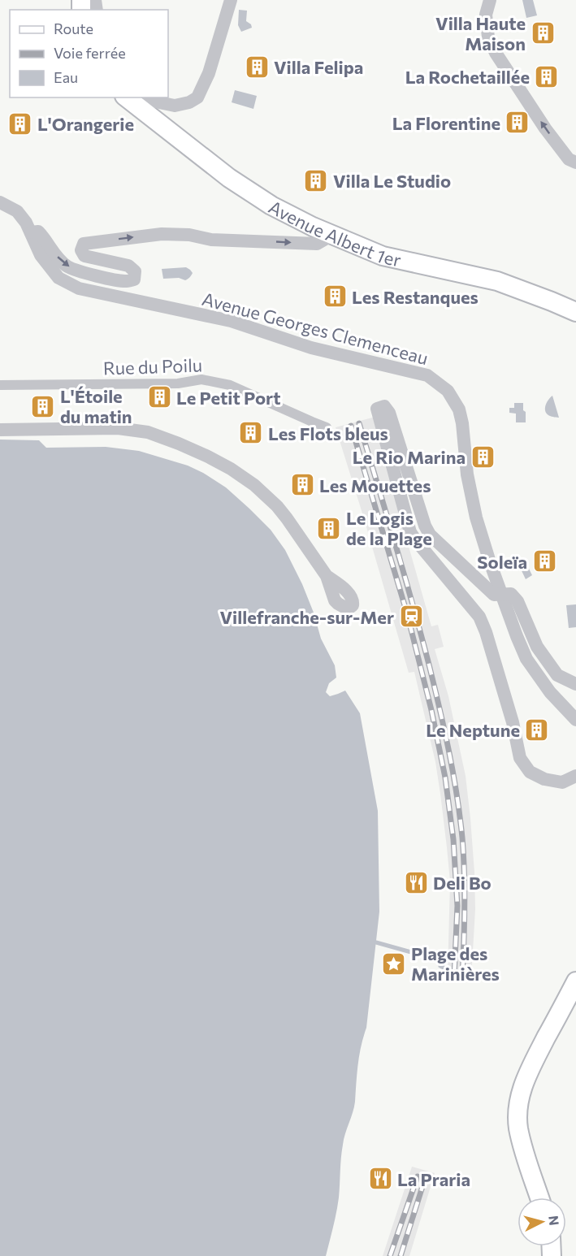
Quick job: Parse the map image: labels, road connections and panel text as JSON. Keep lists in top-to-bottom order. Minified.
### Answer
{"streets":{"main road":["Avenue Albert 1er"],"street":["Avenue Georges Clemenceau","Rue du Poilu"]},"places":{"building":["Villa Haute Maison","Villa Felipa","La Rochetaillée","La Florentine","L'Orangerie","Villa Le Studio","Les Restanques","Le Petit Port","L'Étoile du matin","Les Flots bleus","Le Rio Marina","Les Mouettes","Le Logis de la Plage","Soleïa","Le Neptune"],"station":["Villefranche-sur-Mer"],"restaurant":["Deli Bo","La Praria"],"place":["Plage des Marinières"]},"legend":["Route","Voie ferrée","Eau"],"north":"right"}
